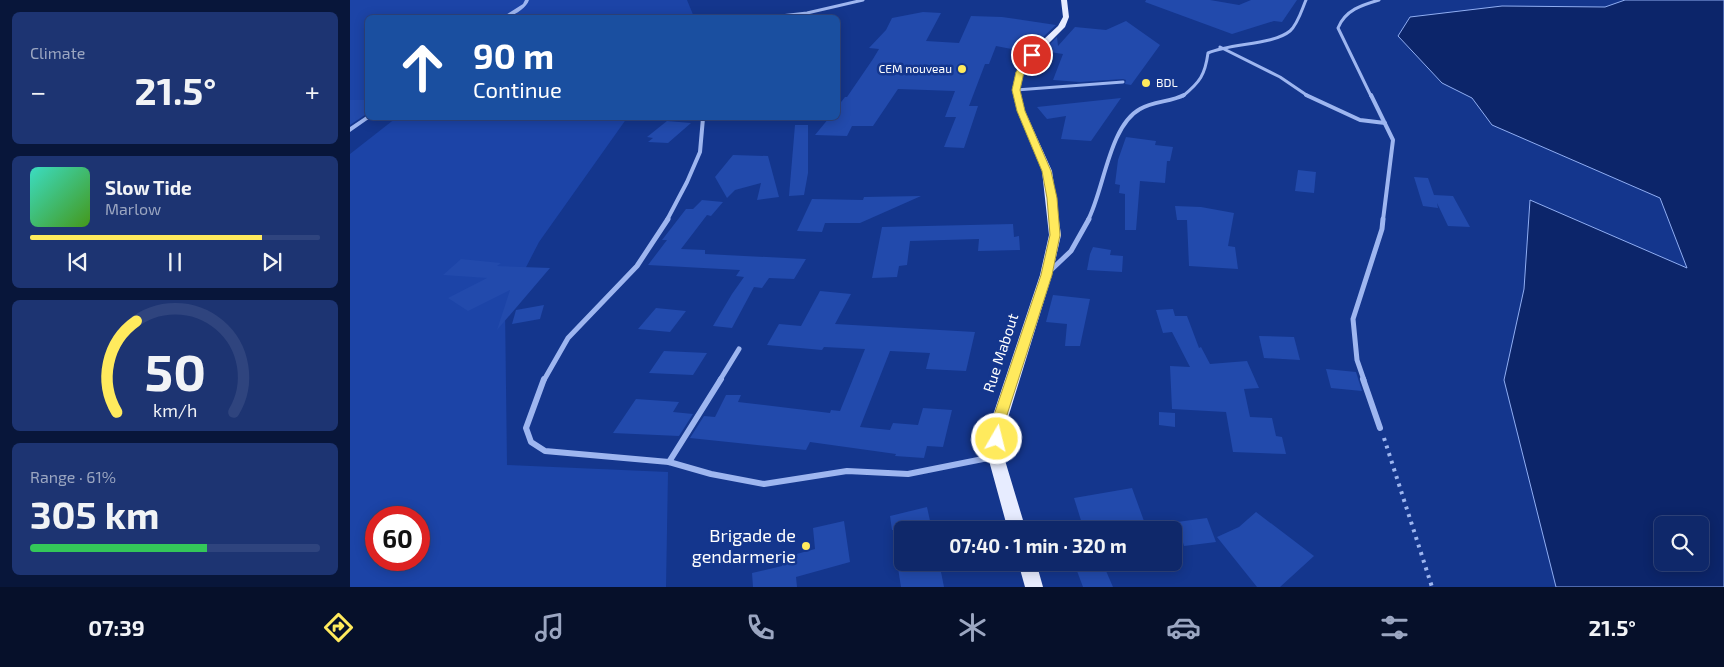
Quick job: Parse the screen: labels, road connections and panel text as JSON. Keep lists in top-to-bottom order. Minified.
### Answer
{"streets":{"main road":["Rue Mabout"]},"places":["CEM nouveau","BDL","Brigade de gendarmerie"],"page":{"tile":["Climate",["Range · 61%","305 km"]],"turn":["90 m","Continue"],"heat":["−","21.5°","+"],"song":["Slow Tide","Marlow"],"limit":"60","trip":"07:40 · 1 min · 320 m","tabs":["07:39","21.5°"],"gauge":["50","km/h"]}}
